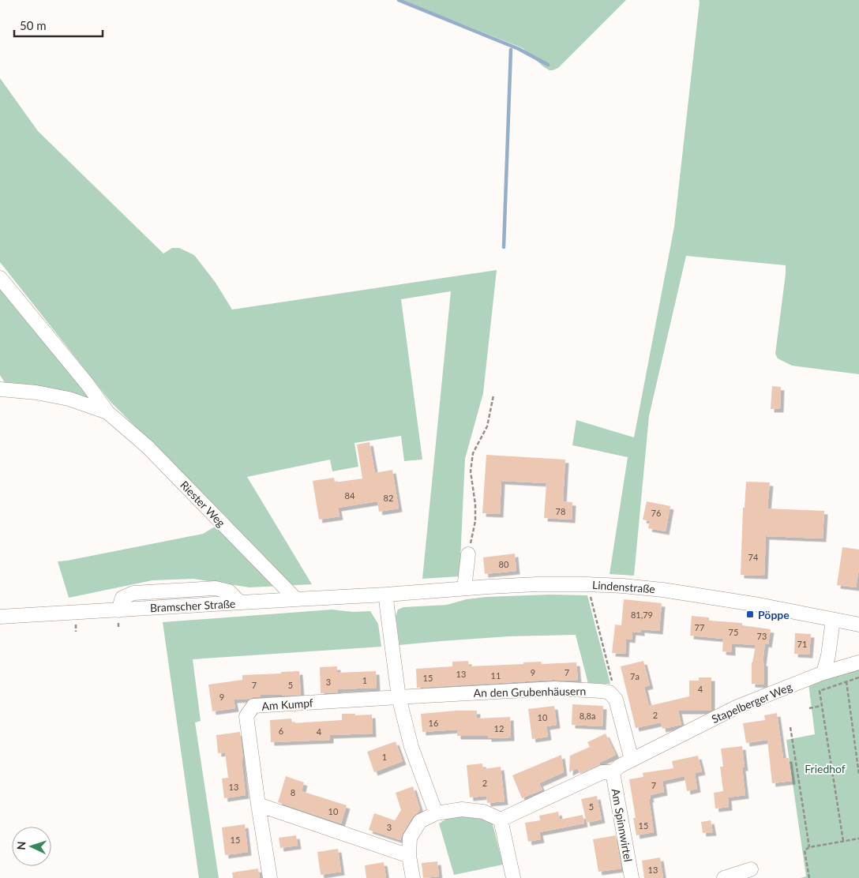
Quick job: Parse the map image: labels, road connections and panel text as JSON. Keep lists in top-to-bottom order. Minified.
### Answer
{"streets":{"street":["Riester Weg","Lindenstraße","Bramscher Straße","An den Grubenhäusern","Stapelberger Weg","Am Kumpf","Am Spinnwirtel"]},"crossings":[["Riester Weg","Bramscher Straße"],["Lindenstraße","Bramscher Straße"],["An den Grubenhäusern","Am Kumpf"]],"parks":["Friedhof"],"places":{"transit":["Pöppe"]},"house_numbers":["84","82","78","76","74","80","81,79","77","75","73","71","9","7","13","11","7a","15","1","3","7","5","4","9","2","8,8a","10","16","12","6","4","1","2","7","13","8","5","10","15","3","15","13"],"scale_bar":"50 m","north":"left"}
